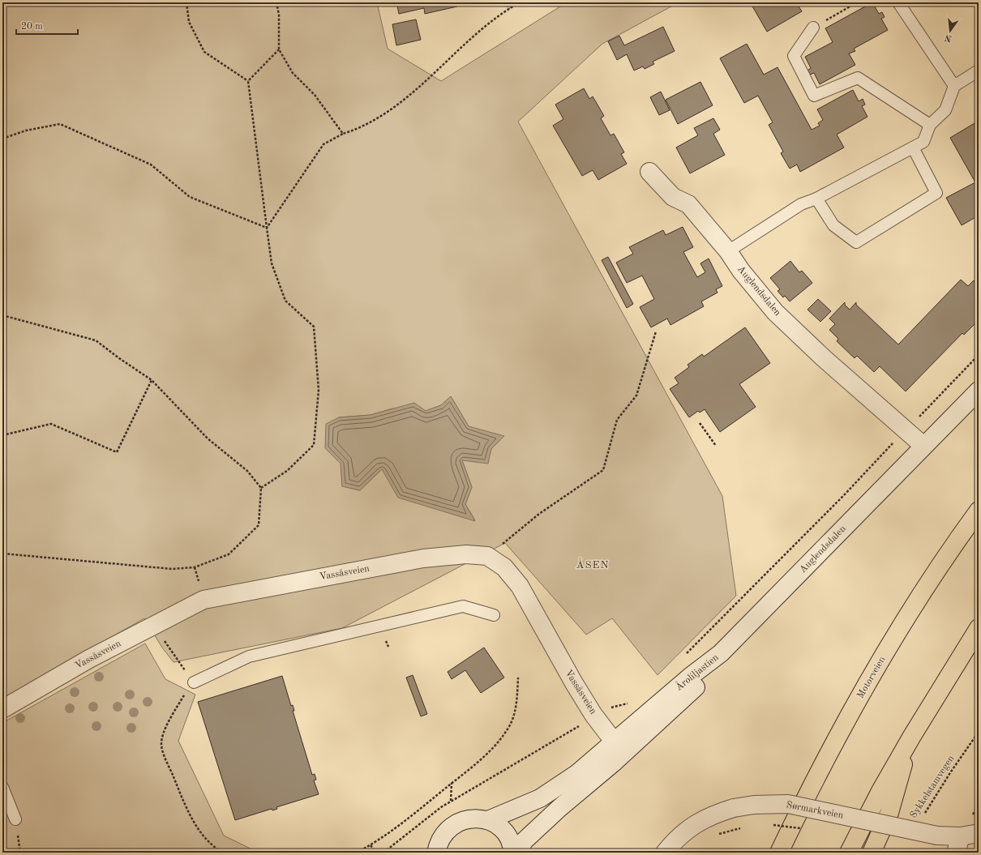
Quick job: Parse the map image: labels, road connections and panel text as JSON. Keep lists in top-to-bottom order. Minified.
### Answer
{"streets":{"highway":["Motorveien"],"street":["Auglendsdalen","Vassåsveien","Åroliljastien","Sørmarkveien"],"path":["Sykkelstamvegen"]},"crossings":[["Auglendsdalen","Åroliljastien"],["Vassåsveien","Åroliljastien"]],"districts":["ÅSEN"],"scale_bar":"20 m","north":"bottom"}
